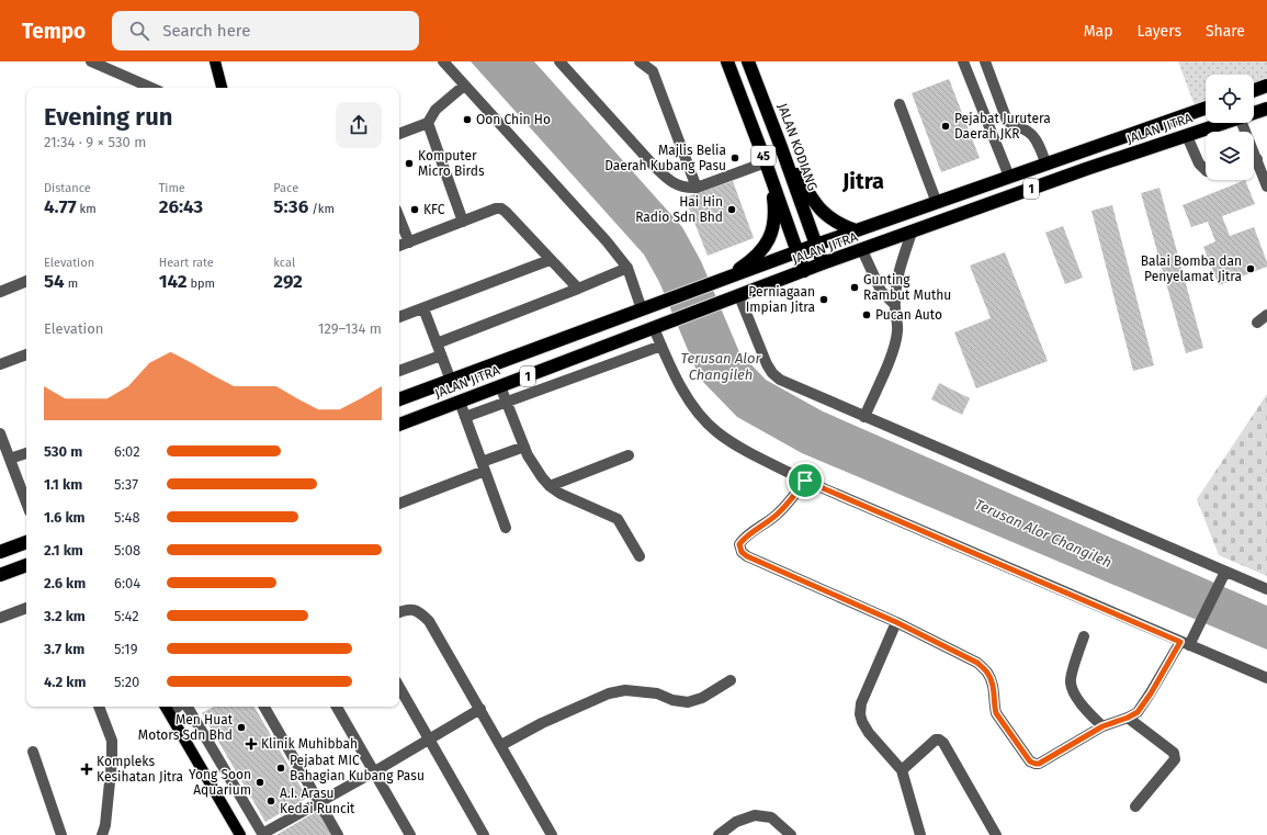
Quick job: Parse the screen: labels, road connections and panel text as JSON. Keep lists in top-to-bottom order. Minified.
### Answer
{"streets":{"highway":["JALAN JITRA","JALAN KODIANG","45","1"]},"crossings":[["JALAN JITRA","JALAN KODIANG"],["JALAN JITRA","45"],["JALAN KODIANG","45"]],"districts":["Jitra"],"water":["Terusan Alor Changileh"],"places":{"other":["Oon Chin Ho","Pejabat Jurutera Daerah JKR","Majlis Belia Daerah Kubang Pasu","Komputer Micro Birds","KFC","Hai Hin Radio Sdn Bhd","Balai Bomba dan Penyelamat Jitra","Gunting Rambut Muthu","Perniagaan Impian Jitra","Pucan Auto","Men Huat Motors Sdn Bhd","Pejabat MIC Bahagian Kubang Pasu","Yong Soon Aquarium","A.I. Arasu Kedai Runcit"],"health":["Klinik Muhibbah","Kompleks Kesihatan Jitra"]},"page":{"header":"Tempo","search":"Search here","nav":["Map","Layers","Share"],"heading":["Evening run","21:34 · 9 × 530 m"],"stats":[["Distance","4.77 km"],["Time","26:43"],["Pace","5:36 /km"],["Elevation","54 m"],["Heart rate","142 bpm"],["kcal","292"]],"chart":["Elevation","129–134 m"],"list":[{"name":"530 m","note":"6:02"},{"name":"1.1 km","note":"5:37"},{"name":"1.6 km","note":"5:48"},{"name":"2.1 km","note":"5:08"},{"name":"2.6 km","note":"6:04"},{"name":"3.2 km","note":"5:42"},{"name":"3.7 km","note":"5:19"},{"name":"4.2 km","note":"5:20"}]}}
